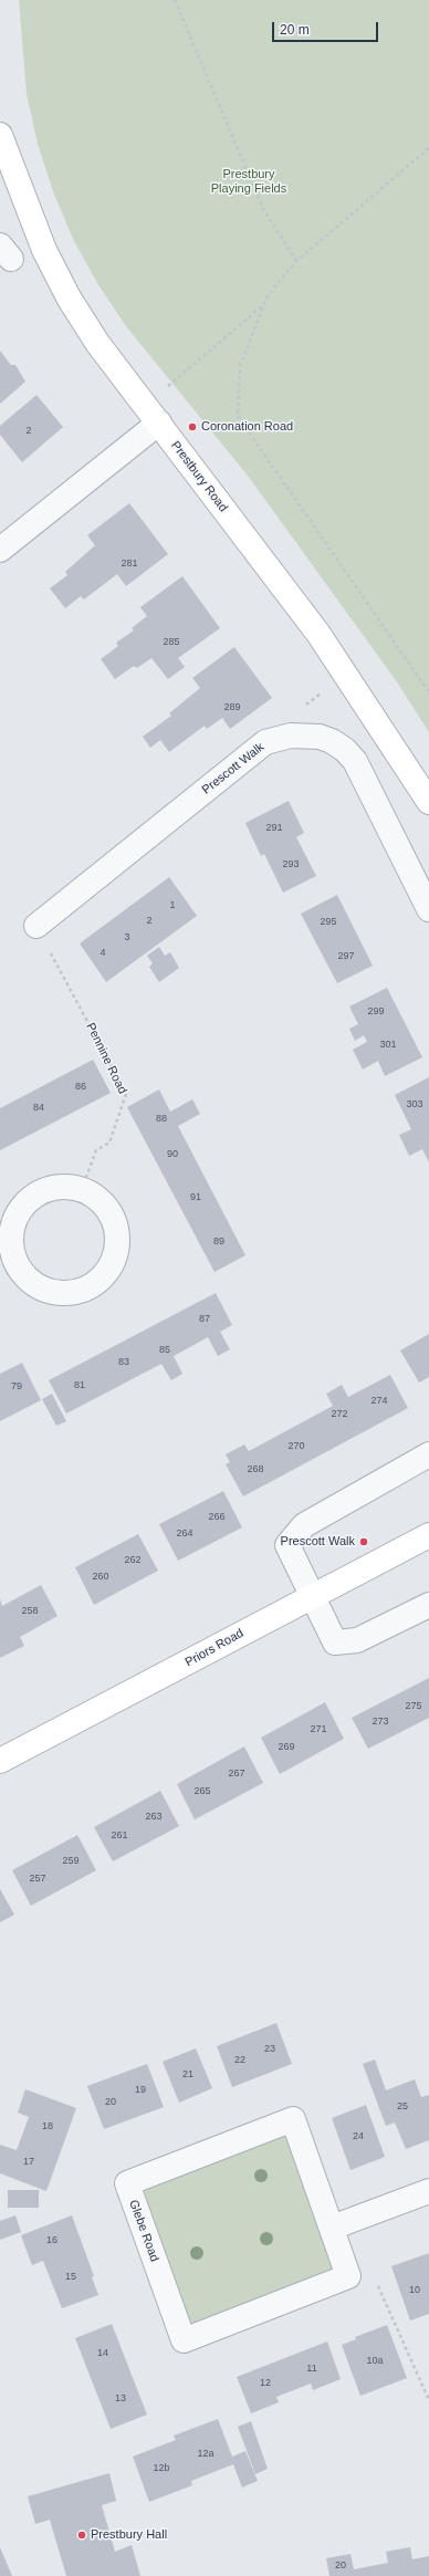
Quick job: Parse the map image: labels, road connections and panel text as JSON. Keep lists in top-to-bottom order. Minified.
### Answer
{"streets":{"main road":["Prestbury Road","Priors Road"],"street":["Prescott Walk","Glebe Road"],"path":["Pennine Road"]},"crossings":[["Prescott Walk","Pennine Road"]],"parks":["Prestbury Playing Fields"],"places":["Coronation Road","Prescott Walk","Prestbury Hall"],"house_numbers":["2","281","285","289","291","293","1","2","295","3","4","297","299","301","86","303","84","88","90","91","89","87","85","83","81","79","274","272","270","268","266","264","262","260","258","275","273","271","269","267","265","263","261","259","257","23","22","21","19","20","25","18","24","17","16","15","10","14","10a","11","12","13","12a","12b","20"],"scale_bar":"20 m"}
